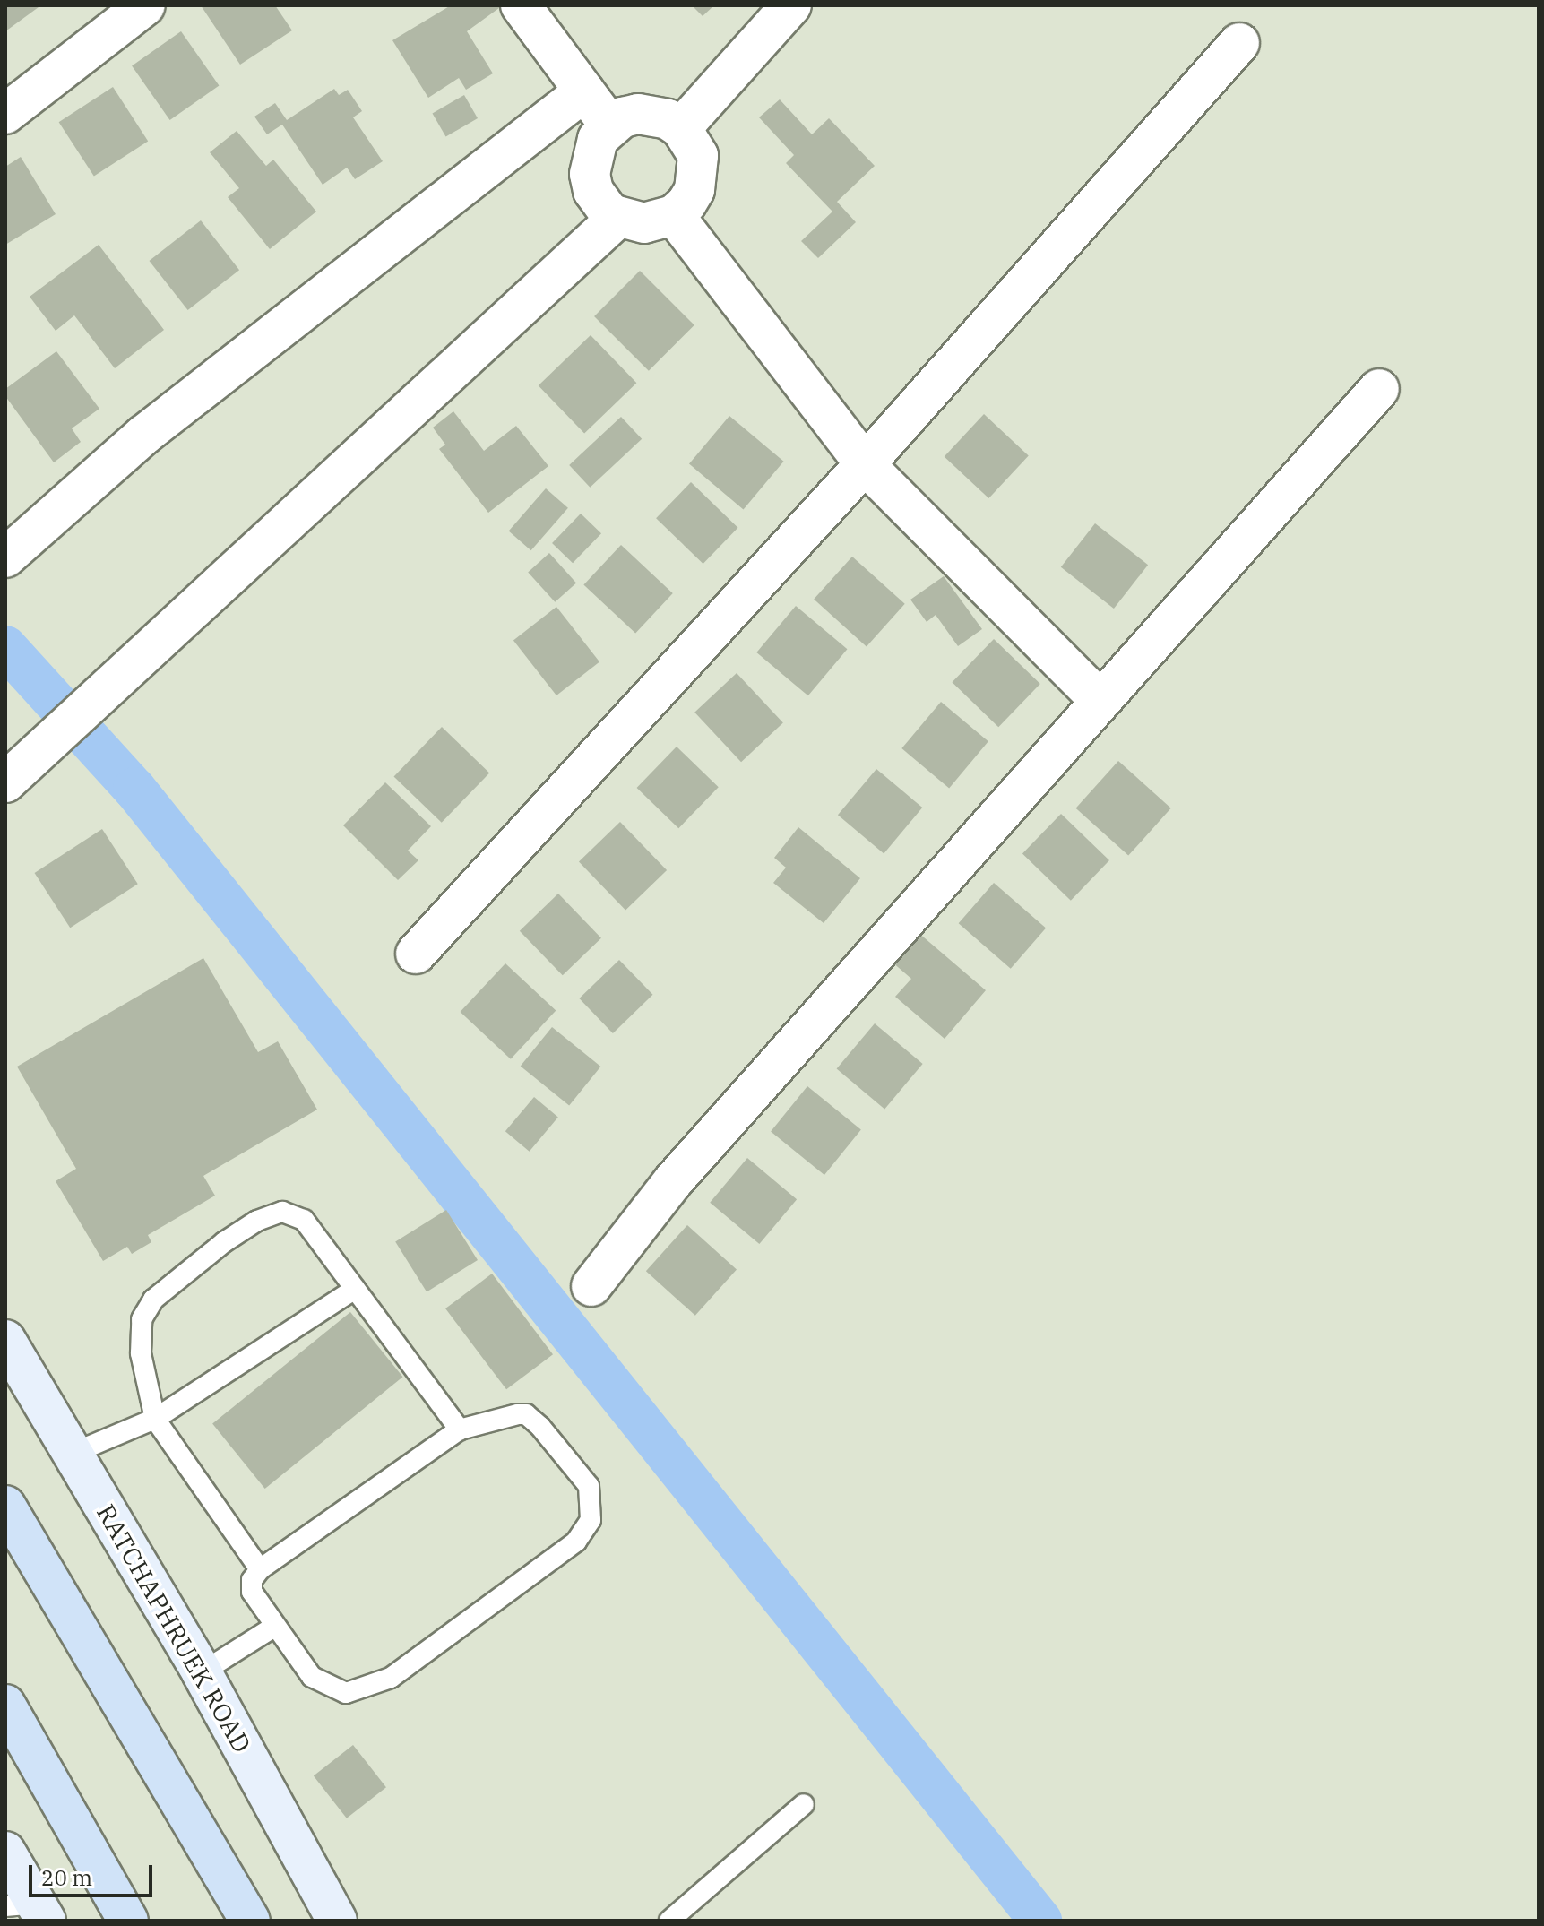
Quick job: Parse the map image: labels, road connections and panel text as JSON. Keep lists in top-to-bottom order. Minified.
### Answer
{"streets":{"main road":["RATCHAPHRUEK ROAD"]},"scale_bar":"20 m"}
